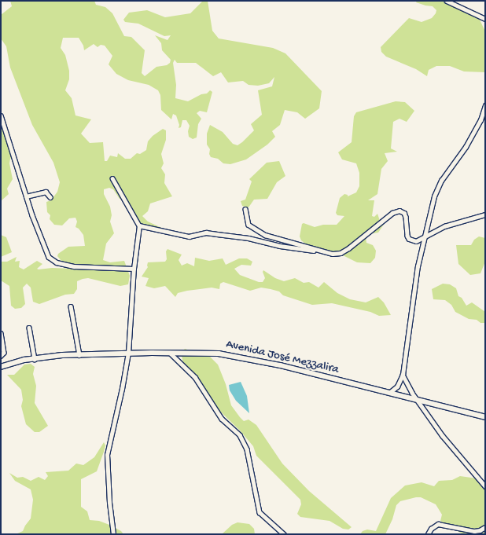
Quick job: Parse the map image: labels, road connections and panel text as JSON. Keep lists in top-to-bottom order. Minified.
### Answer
{"streets":{"main road":["Avenida José Mezzalira"]}}
